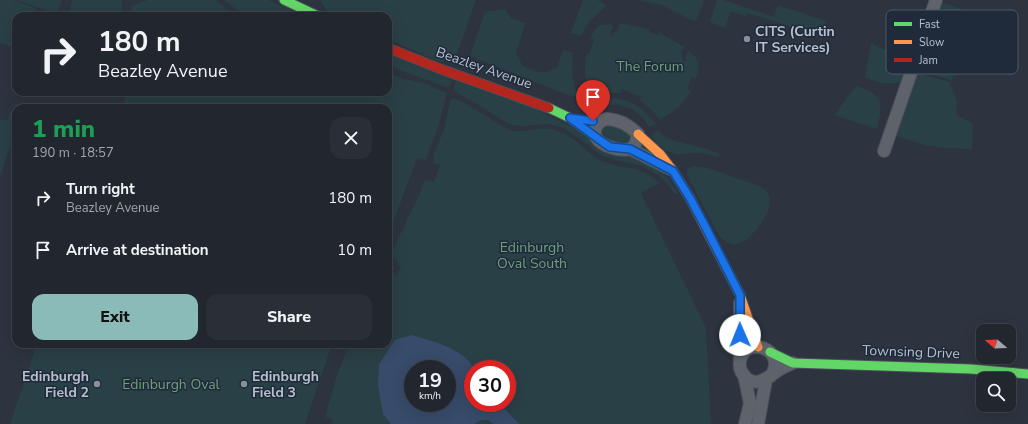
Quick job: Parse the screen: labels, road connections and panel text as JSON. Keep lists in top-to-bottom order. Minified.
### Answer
{"streets":{"street":["Beazley Avenue","Townsing Drive"]},"crossings":[["Beazley Avenue","Townsing Drive"]],"parks":["The Forum","Edinburgh Oval South","Edinburgh Oval"],"places":["CITS (Curtin IT Services)","Edinburgh Field 2","Edinburgh Field 3"],"legend":["Fast","Slow","Jam"],"north":"left","page":{"turn":["180 m","Beazley Avenue"],"heading":["1 min","190 m · 18:57"],"list":[{"name":"Turn right","note":"Beazley Avenue","value":"180 m"},{"name":"Arrive at destination","value":"10 m"}],"buttons":["Exit","Share"],"speed":"19 km/h","limit":"30"}}
